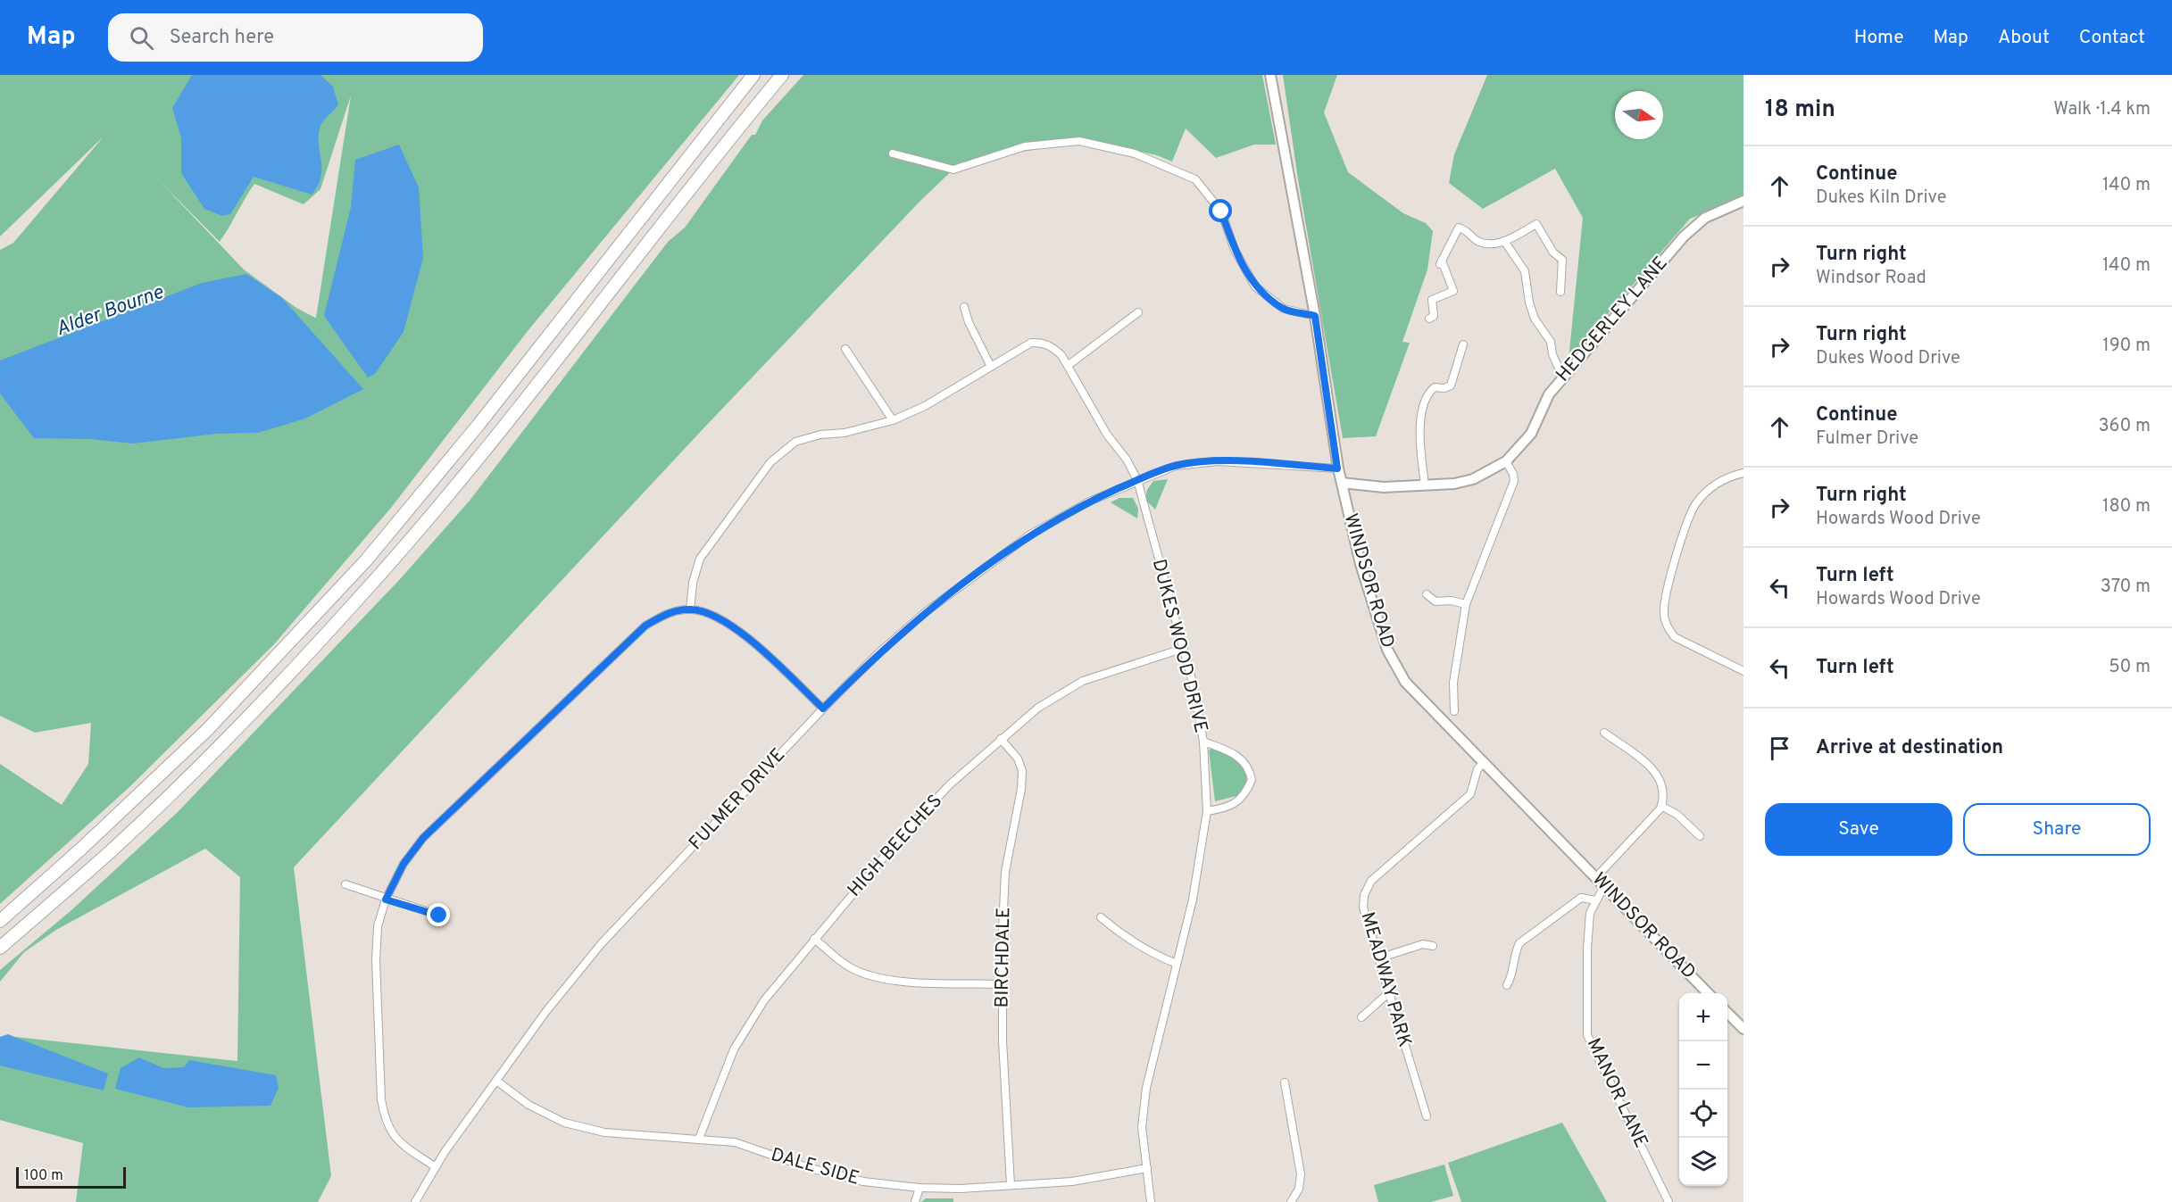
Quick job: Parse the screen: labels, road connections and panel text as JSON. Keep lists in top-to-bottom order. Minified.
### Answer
{"streets":{"main road":["HEDGERLEY LANE","WINDSOR ROAD"],"street":["DUKES WOOD DRIVE","FULMER DRIVE","HIGH BEECHES","BIRCHDALE","MEADWAY PARK","MANOR LANE","DALE SIDE"]},"crossings":[["HEDGERLEY LANE","WINDSOR ROAD"],["WINDSOR ROAD","MEADWAY PARK"],["WINDSOR ROAD","MANOR LANE"],["DUKES WOOD DRIVE","FULMER DRIVE"],["DUKES WOOD DRIVE","HIGH BEECHES"],["DUKES WOOD DRIVE","DALE SIDE"],["FULMER DRIVE","DALE SIDE"],["HIGH BEECHES","BIRCHDALE"],["HIGH BEECHES","DALE SIDE"],["BIRCHDALE","DALE SIDE"]],"water":["Alder Bourne"],"scale_bar":"100 m","north":"right","page":{"header":"Map","search":"Search here","nav":["Home","Map","About","Contact"],"heading":["18 min","Walk · 1.4 km"],"list":[["Continue","Dukes Kiln Drive","140 m"],["Turn right","Windsor Road","140 m"],["Turn right","Dukes Wood Drive","190 m"],["Continue","Fulmer Drive","360 m"],["Turn right","Howards Wood Drive","180 m"],["Turn left","Howards Wood Drive","370 m"],["Turn left","50 m"],"Arrive at destination"],"buttons":["Save","Share"],"map_buttons":["+","−"],"scale":"100 m"}}
